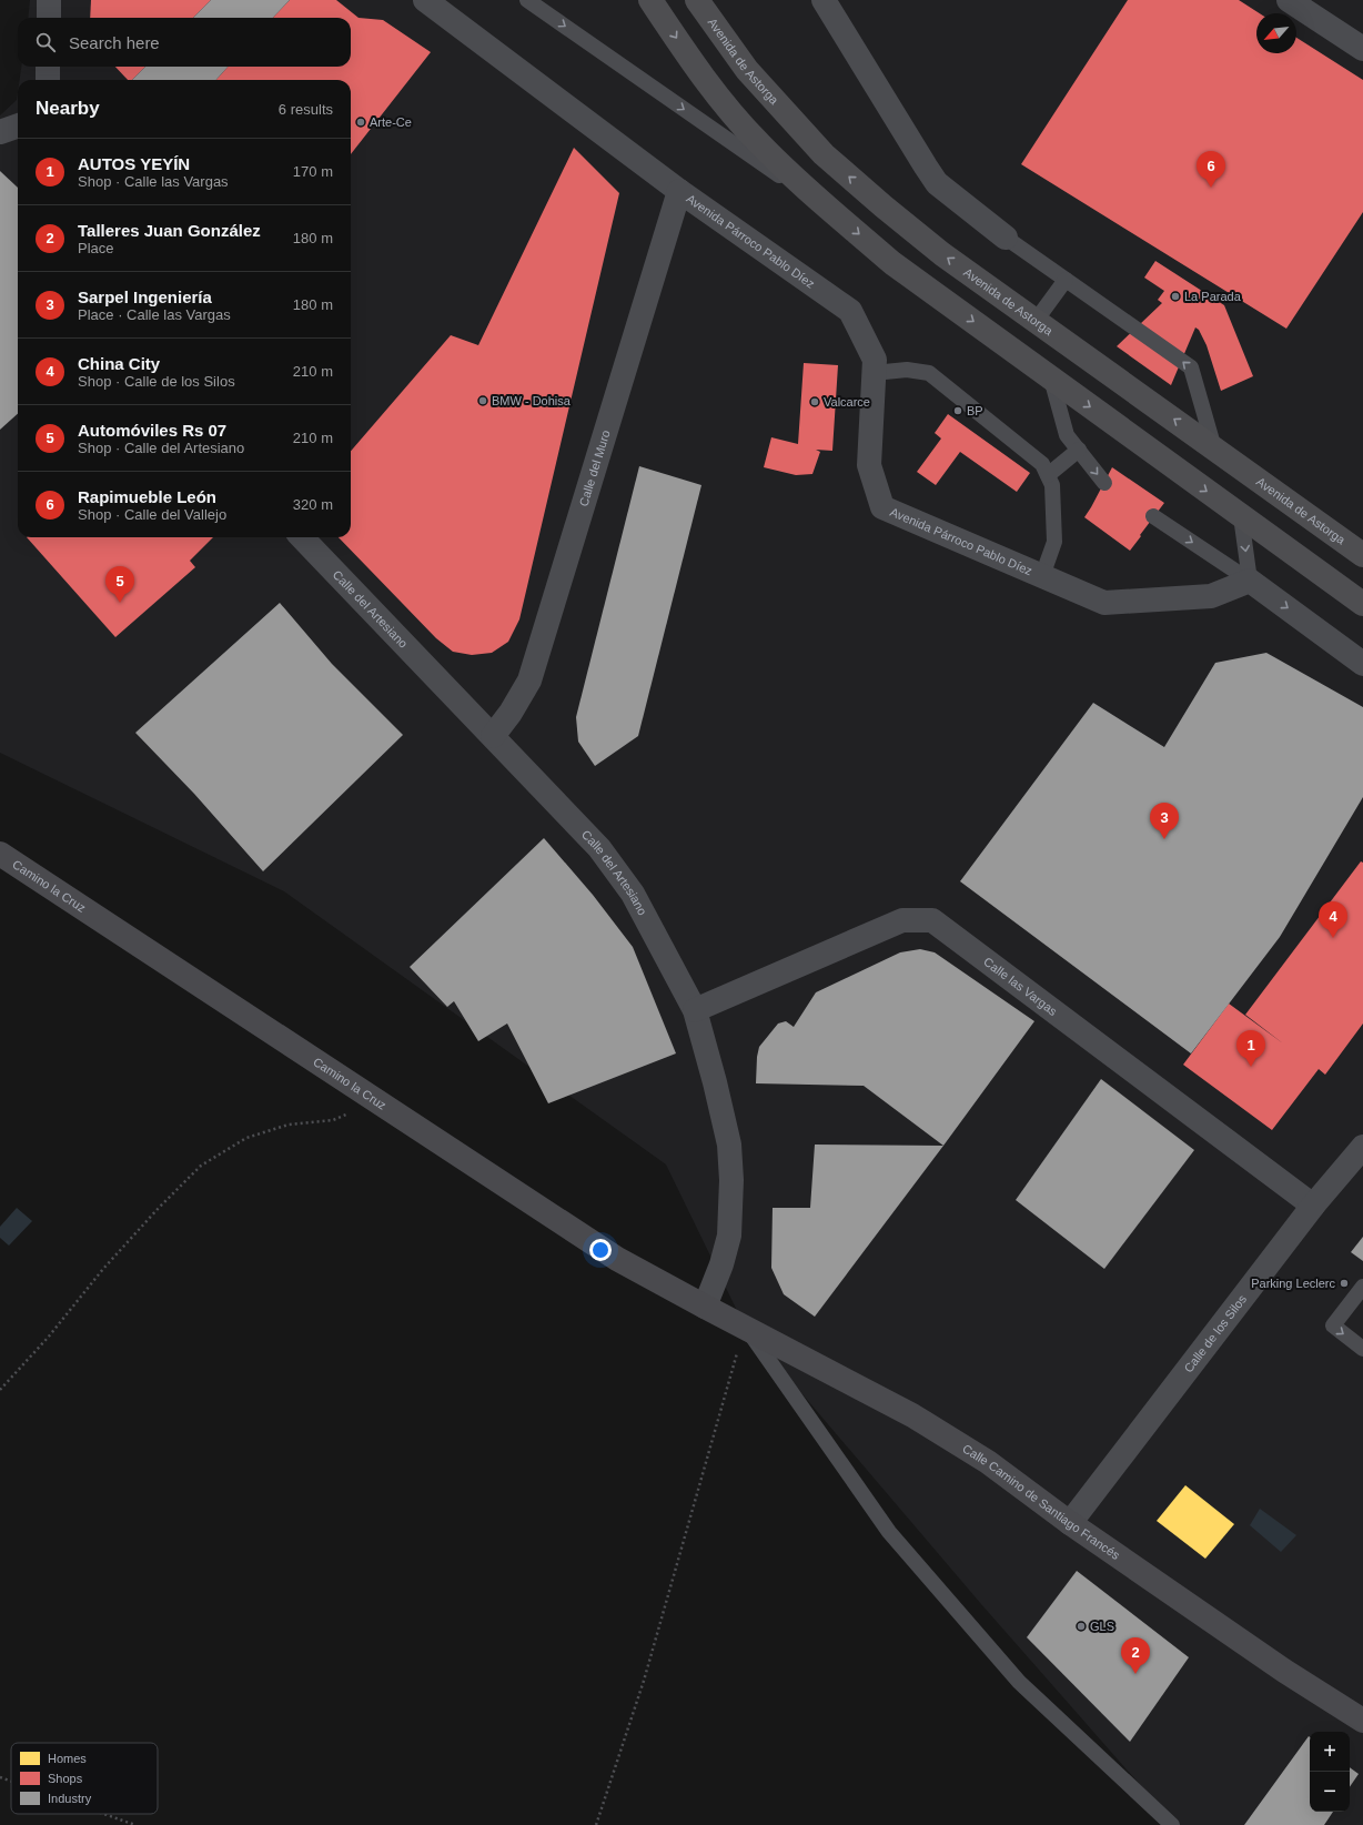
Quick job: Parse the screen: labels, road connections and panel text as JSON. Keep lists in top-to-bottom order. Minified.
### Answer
{"streets":{"highway":["Avenida de Astorga"],"street":["Avenida Párroco Pablo Díez","Calle del Muro","Calle del Artesiano","Camino la Cruz","Calle las Vargas","Calle de los Silos","Calle Camino de Santiago Francés"]},"crossings":[["Avenida Párroco Pablo Díez","Calle del Muro"],["Calle del Muro","Calle del Artesiano"],["Calle del Artesiano","Camino la Cruz"],["Calle del Artesiano","Calle las Vargas"],["Calle del Artesiano","Calle Camino de Santiago Francés"],["Camino la Cruz","Calle Camino de Santiago Francés"],["Calle las Vargas","Calle de los Silos"],["Calle de los Silos","Calle Camino de Santiago Francés"]],"places":["Arte-Ce","La Parada","BMW - Dohisa","Valcarce","BP","Parking Leclerc","GLS"],"legend":["Homes","Shops","Industry"],"north":"bottom left","page":{"search":"Search here","heading":["Nearby","6 results"],"list":[{"mark":"1","name":"AUTOS YEYÍN","note":"Shop · Calle las Vargas","value":"170 m"},{"mark":"2","name":"Talleres Juan González","note":"Place","value":"180 m"},{"mark":"3","name":"Sarpel Ingeniería","note":"Place · Calle las Vargas","value":"180 m"},{"mark":"4","name":"China City","note":"Shop · Calle de los Silos","value":"210 m"},{"mark":"5","name":"Automóviles Rs 07","note":"Shop · Calle del Artesiano","value":"210 m"},{"mark":"6","name":"Rapimueble León","note":"Shop · Calle del Vallejo","value":"320 m"}],"pins":["6","5","3","4","1","2"],"map_buttons":["+","−"]}}
